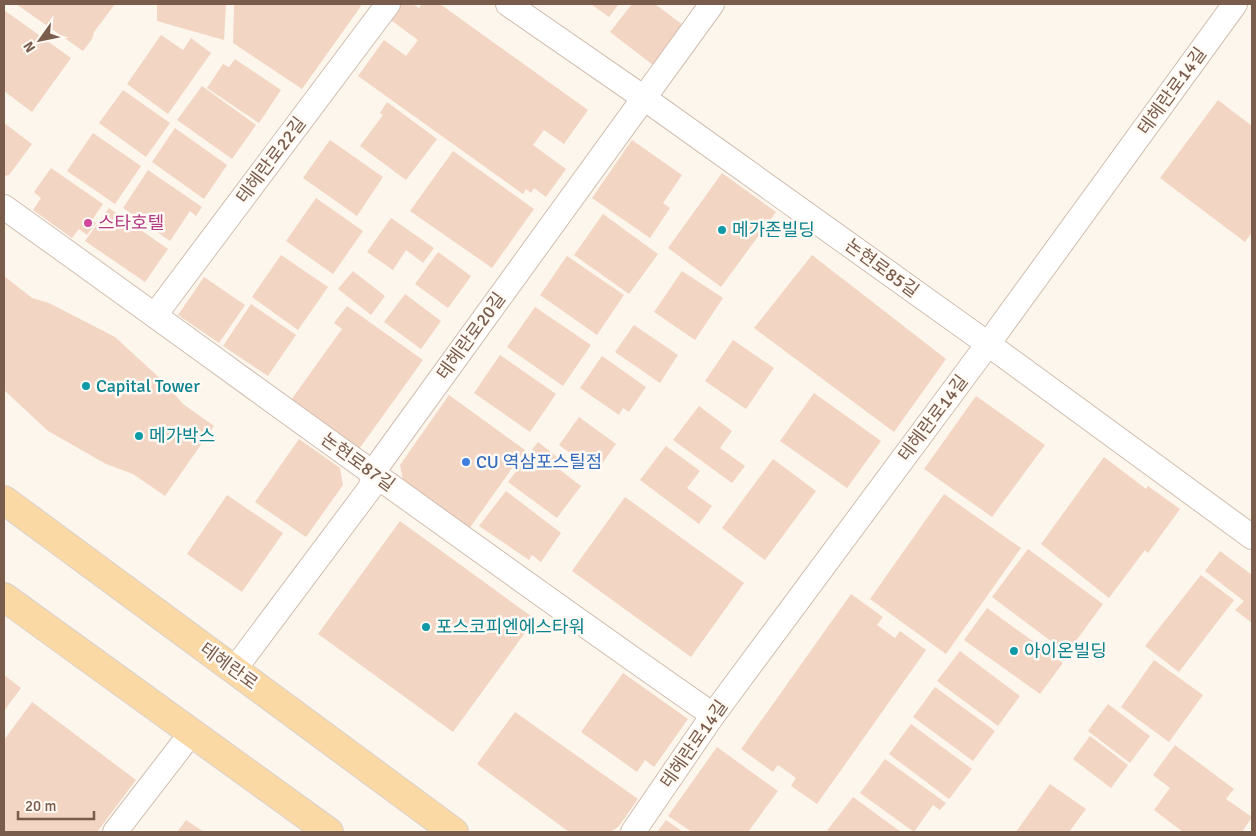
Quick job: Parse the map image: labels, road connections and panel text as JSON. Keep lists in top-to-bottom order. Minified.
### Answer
{"streets":{"main road":["테헤란로"],"street":["테헤란로14길","테헤란로22길","논현로85길","테헤란로20길","논현로87길"]},"crossings":[["테헤란로14길","논현로85길"],["테헤란로14길","논현로87길"],["테헤란로22길","논현로87길"],["논현로85길","테헤란로20길"],["테헤란로20길","논현로87길"],["테헤란로20길","테헤란로"]],"places":["스타호텔","메가존빌딩","Capital Tower","메가박스","CU 역삼포스틸점","포스코피엔에스타워","아이온빌딩"],"scale_bar":"20 m","north":"bottom left"}
